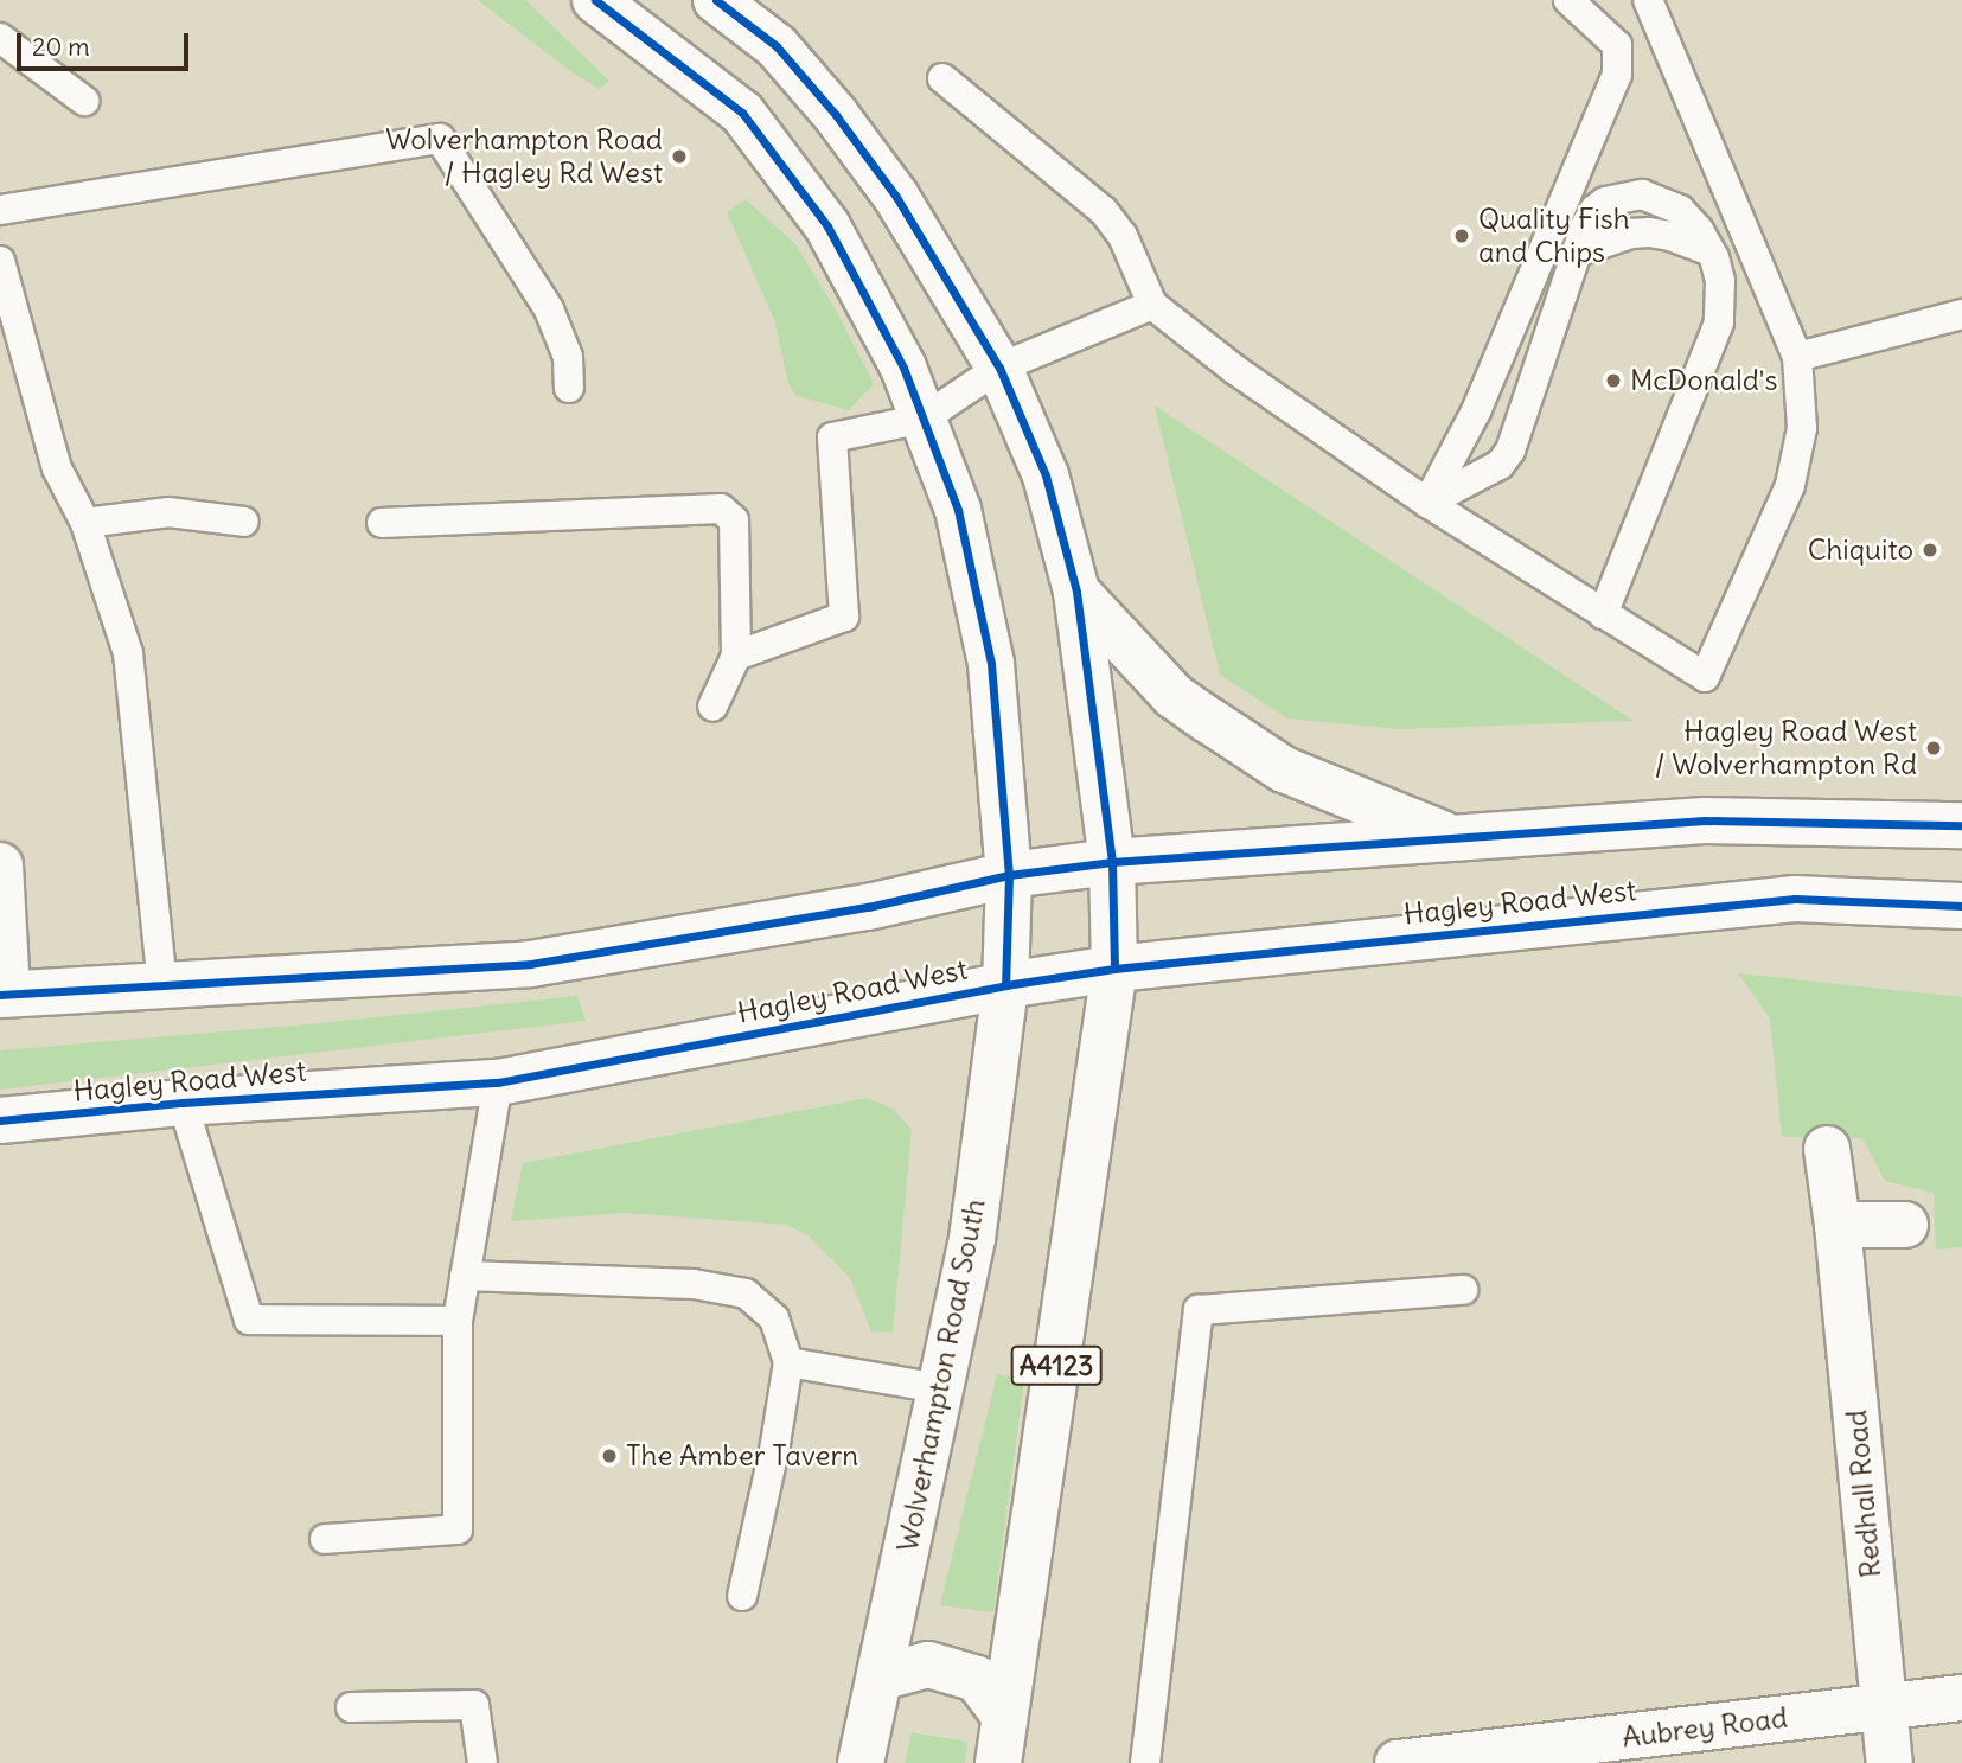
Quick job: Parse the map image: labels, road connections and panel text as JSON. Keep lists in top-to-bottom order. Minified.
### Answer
{"streets":{"main road":["Hagley Road West","A4123","Wolverhampton Road South","Redhall Road","Aubrey Road"]},"crossings":[["Hagley Road West","A4123"],["Hagley Road West","Wolverhampton Road South"],["Redhall Road","Aubrey Road"]],"places":["Wolverhampton Road / Hagley Rd West","Quality Fish and Chips","McDonald's","Chiquito","Hagley Road West / Wolverhampton Rd","The Amber Tavern"],"scale_bar":"20 m"}
